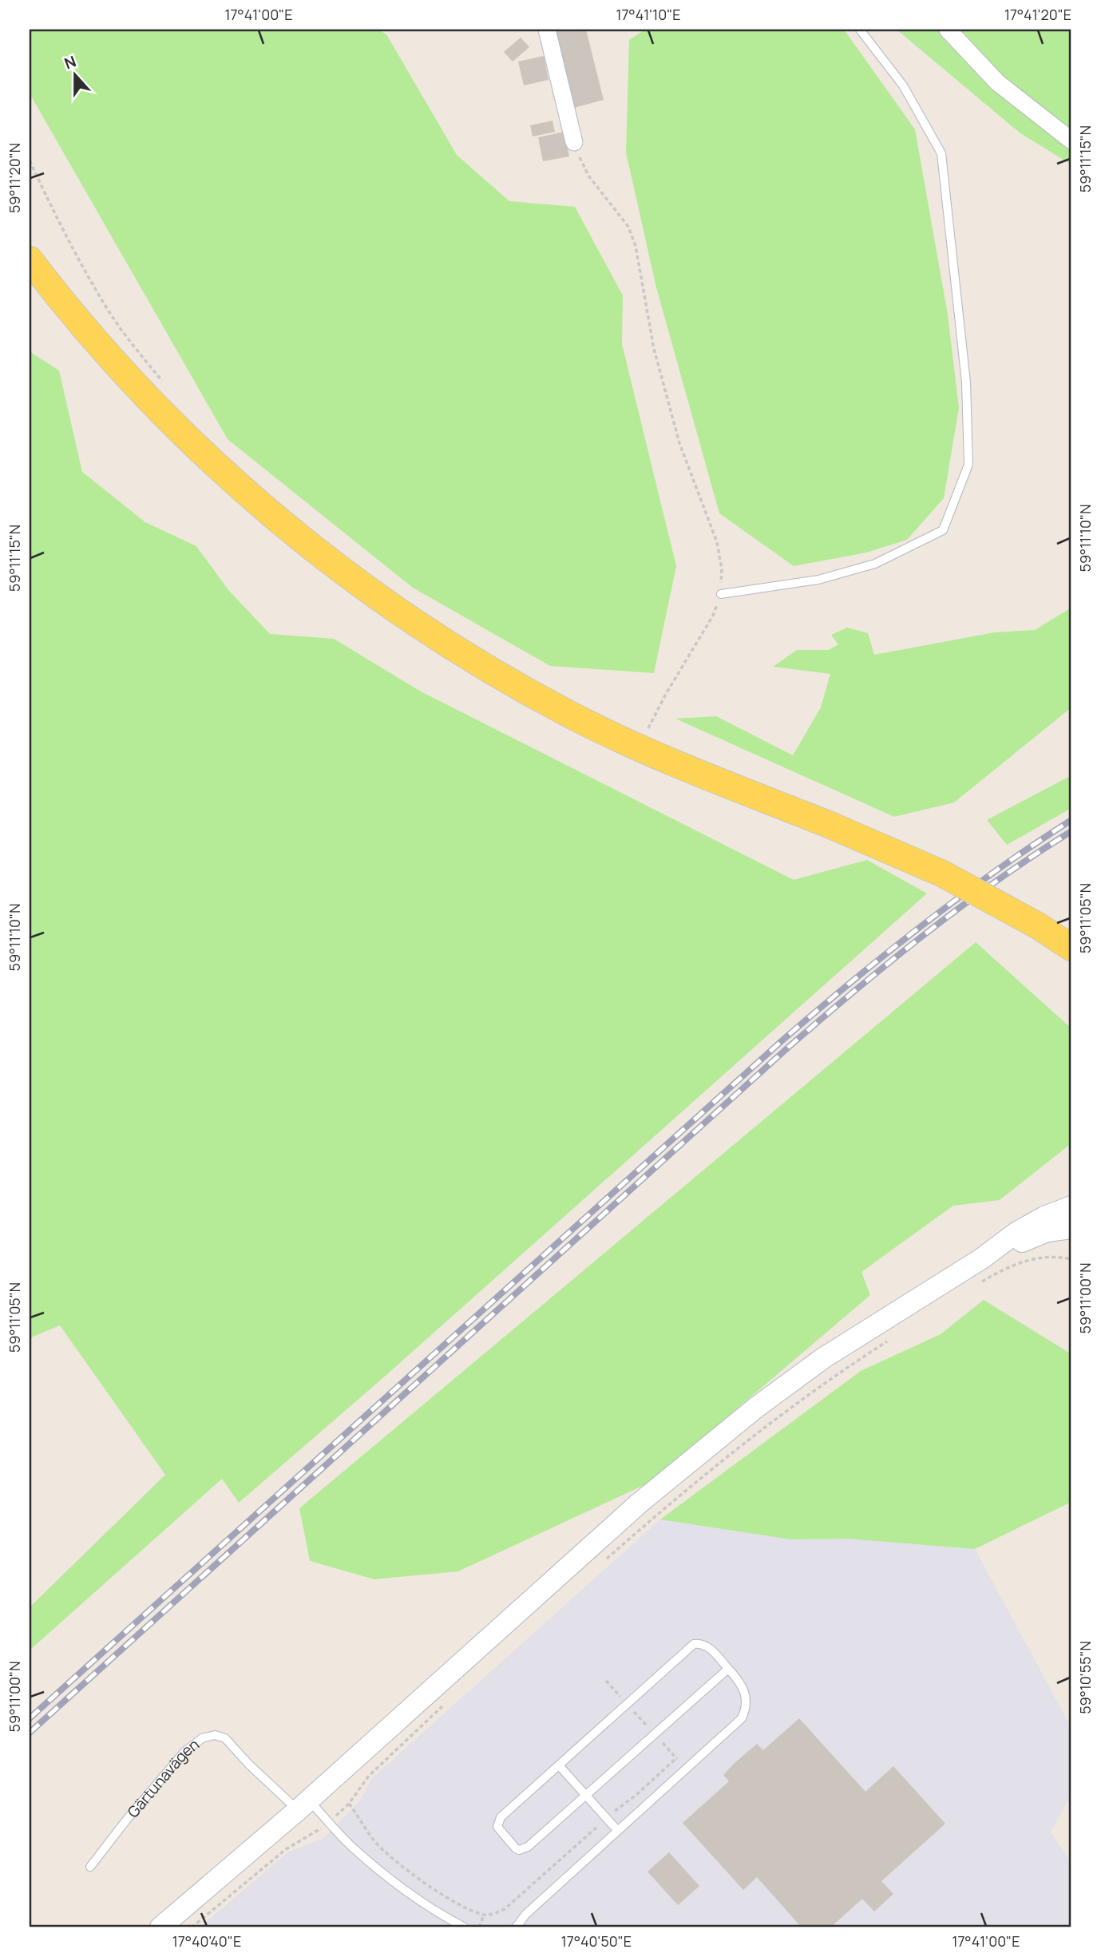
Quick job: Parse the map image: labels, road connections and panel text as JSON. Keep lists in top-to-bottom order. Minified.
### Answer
{"streets":{"lane":["Gärtunavägen"]},"north":"top","coordinates":["17°41'00\"E","17°41'10\"E","17°41'20\"E","59°11'15\"N","59°11'20\"N","59°11'10\"N","59°11'05\"N","59°11'00\"N","59°10'55\"N","17°40'40\"E","17°40'50\"E"]}
